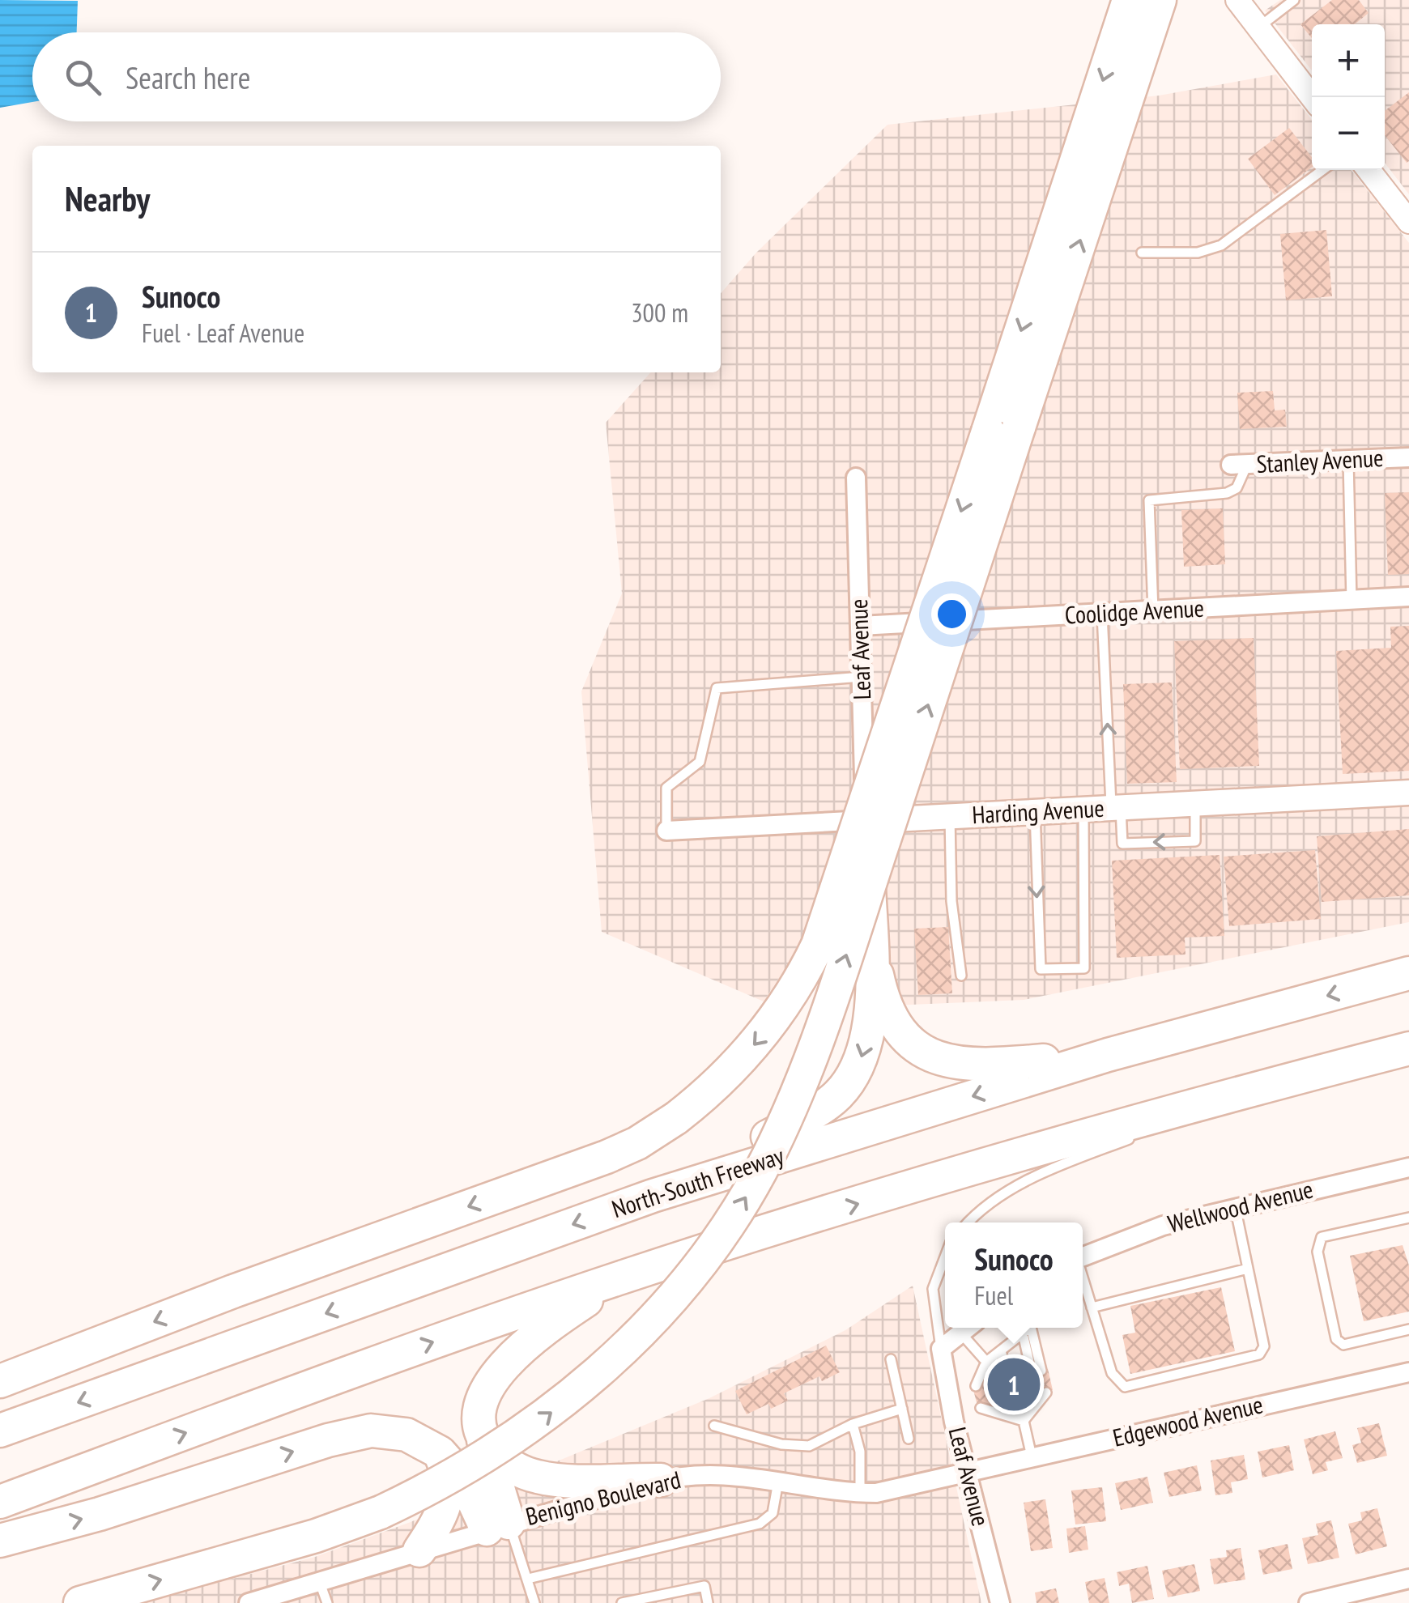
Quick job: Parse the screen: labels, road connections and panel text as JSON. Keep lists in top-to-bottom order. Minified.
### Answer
{"streets":{"highway":["North-South Freeway"],"main road":["Harding Avenue"],"street":["Stanley Avenue","Coolidge Avenue","Leaf Avenue","Wellwood Avenue","Edgewood Avenue","Benigno Boulevard"]},"crossings":[["Coolidge Avenue","Leaf Avenue"],["Leaf Avenue","Harding Avenue"],["Leaf Avenue","Edgewood Avenue"],["Leaf Avenue","Benigno Boulevard"],["Edgewood Avenue","Benigno Boulevard"]],"page":{"map_buttons":["+","−"],"search":"Search here","heading":"Nearby","list":[{"mark":"1","name":"Sunoco","note":"Fuel · Leaf Avenue","value":"300 m"}],"popup":["Sunoco","Fuel"],"pins":"1"}}
